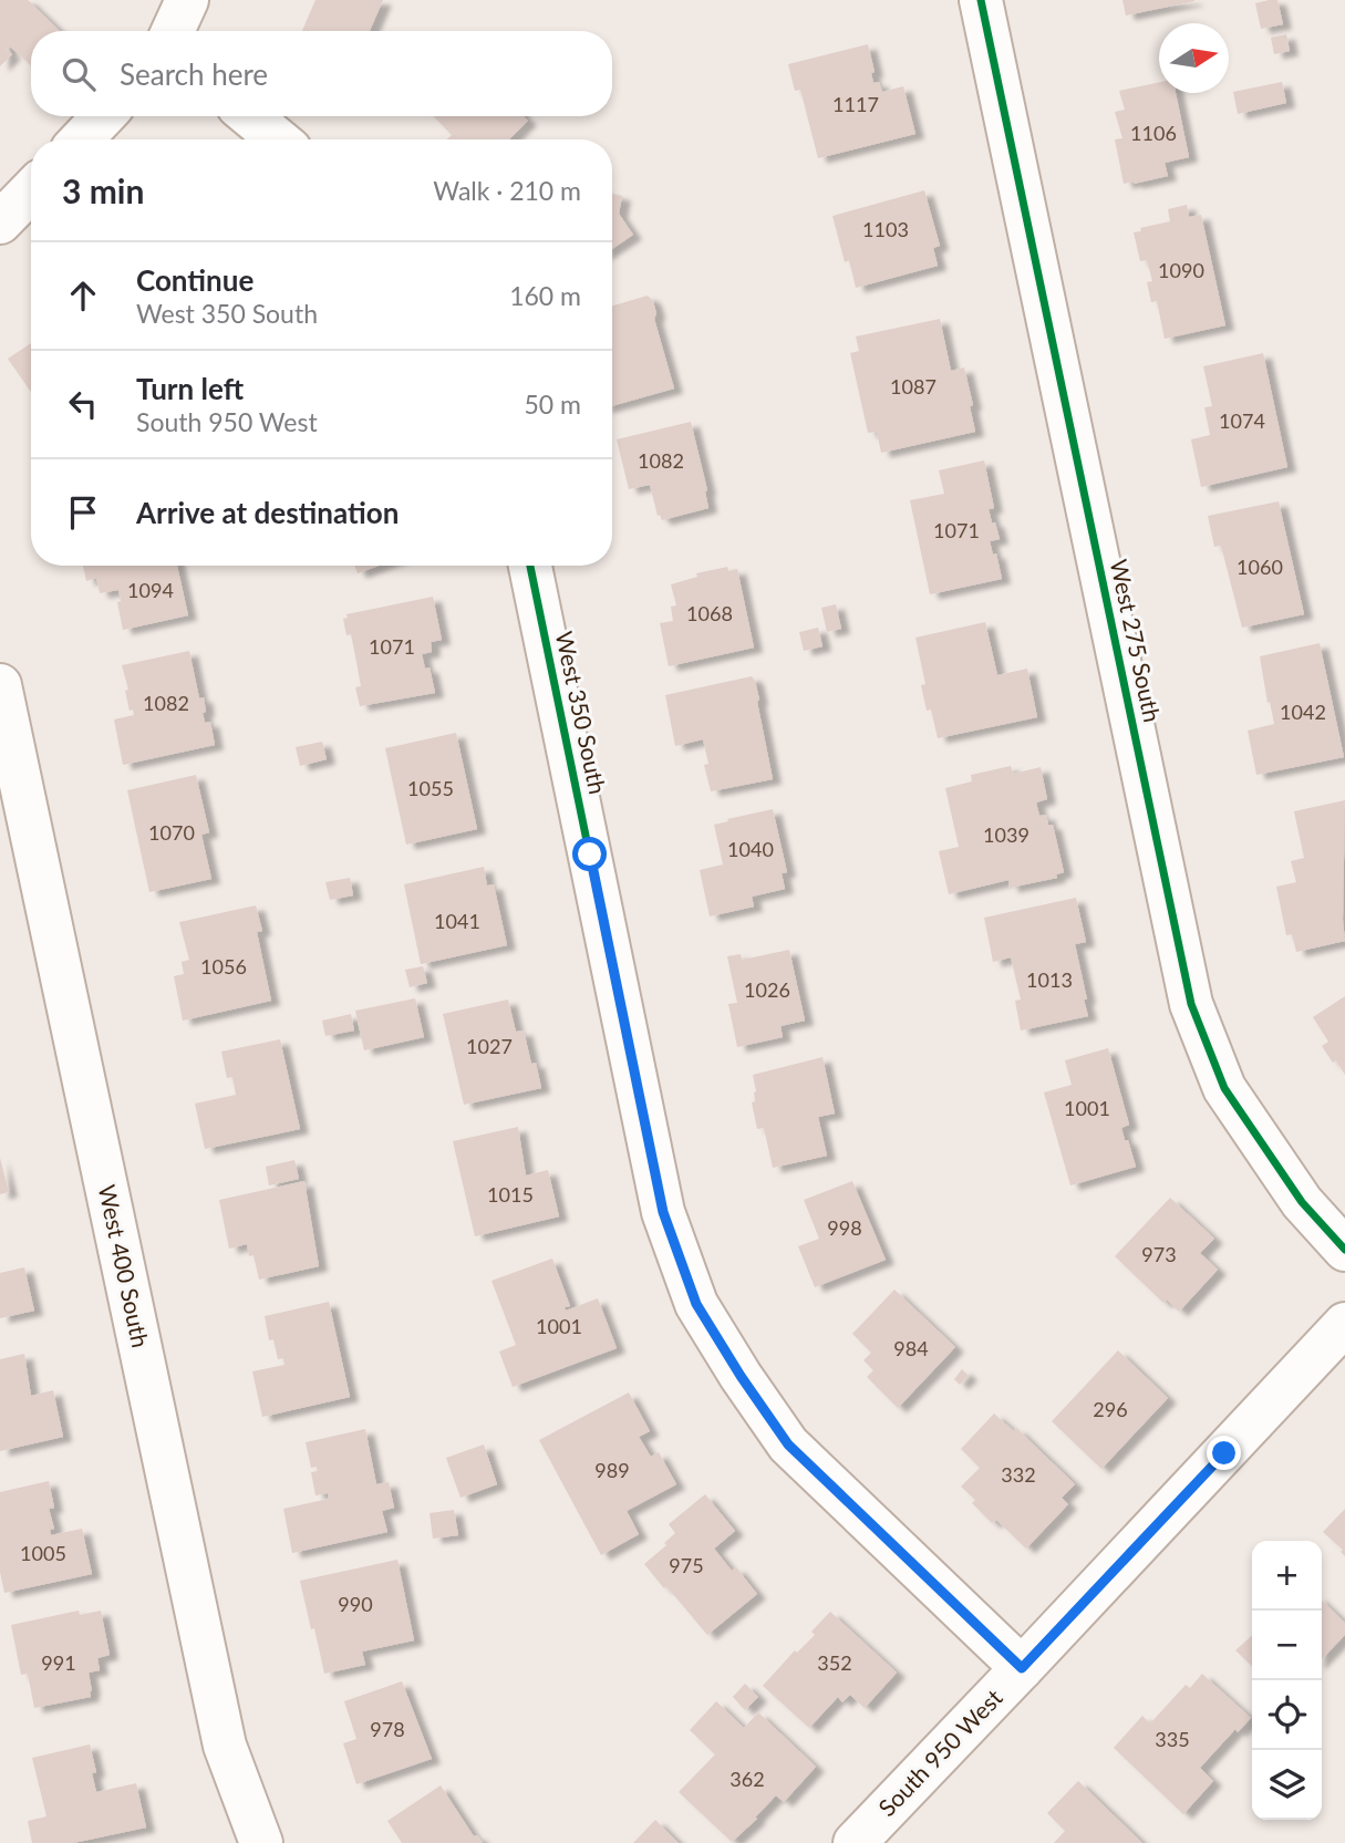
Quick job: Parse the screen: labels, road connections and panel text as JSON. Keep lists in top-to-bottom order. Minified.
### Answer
{"streets":{"street":["West 275 South","West 350 South","West 400 South","South 950 West"]},"crossings":[["West 350 South","South 950 West"]],"house_numbers":["1117","1106","1103","1090","1087","1074","1082","1071","1060","1094","1068","1071","1082","1042","1055","1070","1039","1040","1041","1056","1013","1026","1027","1001","1015","998","973","1001","984","296","989","332","1005","975","990","991","352","978","335","362"],"north":"right","page":{"search":"Search here","heading":["3 min","Walk · 210 m"],"list":[["Continue","West 350 South","160 m"],["Turn left","South 950 West","50 m"],"Arrive at destination"],"map_buttons":["+","−"]}}
